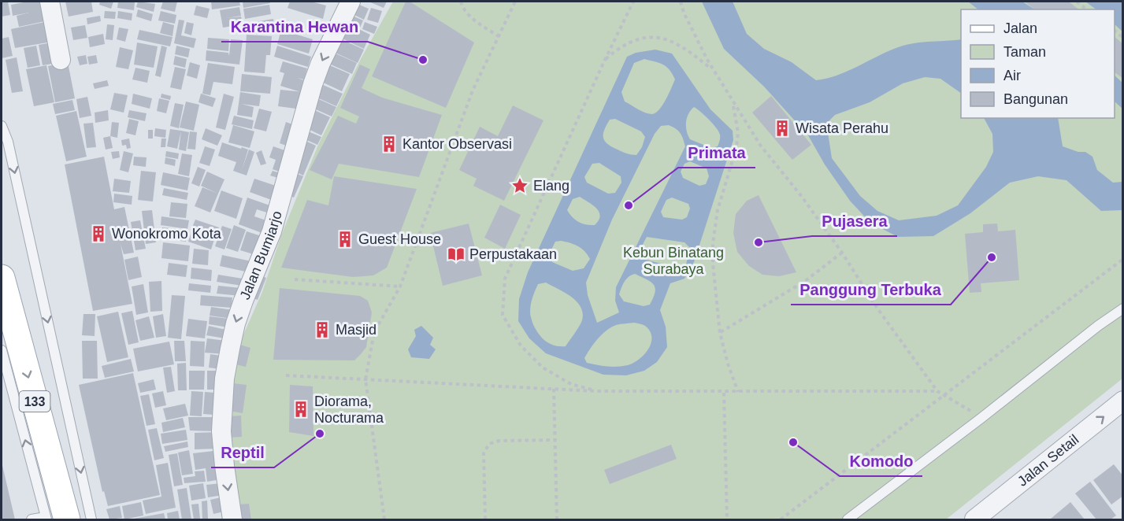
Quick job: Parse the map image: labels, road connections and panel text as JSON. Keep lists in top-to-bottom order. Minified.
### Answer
{"streets":{"main road":["133"],"street":["Jalan Bumiarjo","Jalan Setail"]},"one_way":["Jalan Bumiarjo","Jalan Setail"],"parks":["Kebun Binatang Surabaya"],"places":{"other":["Karantina Hewan","Primata","Pujasera","Panggung Terbuka","Reptil","Komodo"],"building":["Wisata Perahu","Kantor Observasi","Wonokromo Kota","Guest House","Masjid","Diorama, Nocturama"],"place":["Elang"],"library":["Perpustakaan"]},"legend":["Jalan","Taman","Air","Bangunan"]}
